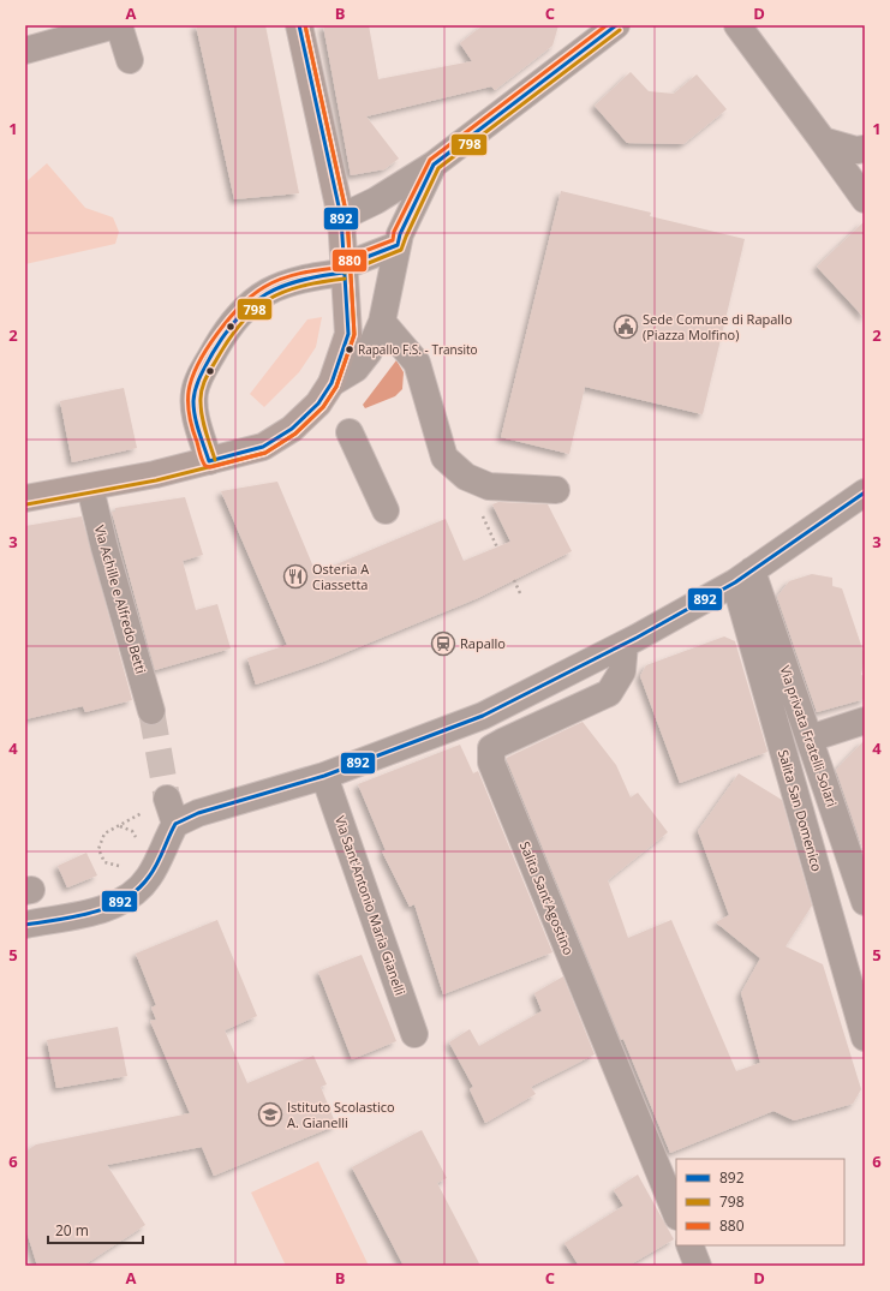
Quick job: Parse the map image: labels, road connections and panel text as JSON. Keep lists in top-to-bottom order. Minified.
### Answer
{"streets":{"street":["Via Achille e Alfredo Betti","Via privata Fratelli Solari","Salita San Domenico","Salita Sant'Agostino","Via Sant'Antonio Maria Gianelli"]},"crossings":[["Via privata Fratelli Solari","Salita San Domenico"]],"places":{"public building":["Sede Comune di Rapallo (Piazza Molfino)"],"other":["Rapallo F.S. - Transito"],"restaurant":["Osteria A Ciassetta"],"station":["Rapallo"],"school or university":["Istituto Scolastico A. Gianelli"]},"lines":["transit line 892","transit line 798","transit line 880"],"legend":["892","798","880"],"scale_bar":"20 m","grid":{"columns":["A","B","C","D"],"rows":["1","2","3","4","5","6"]}}
